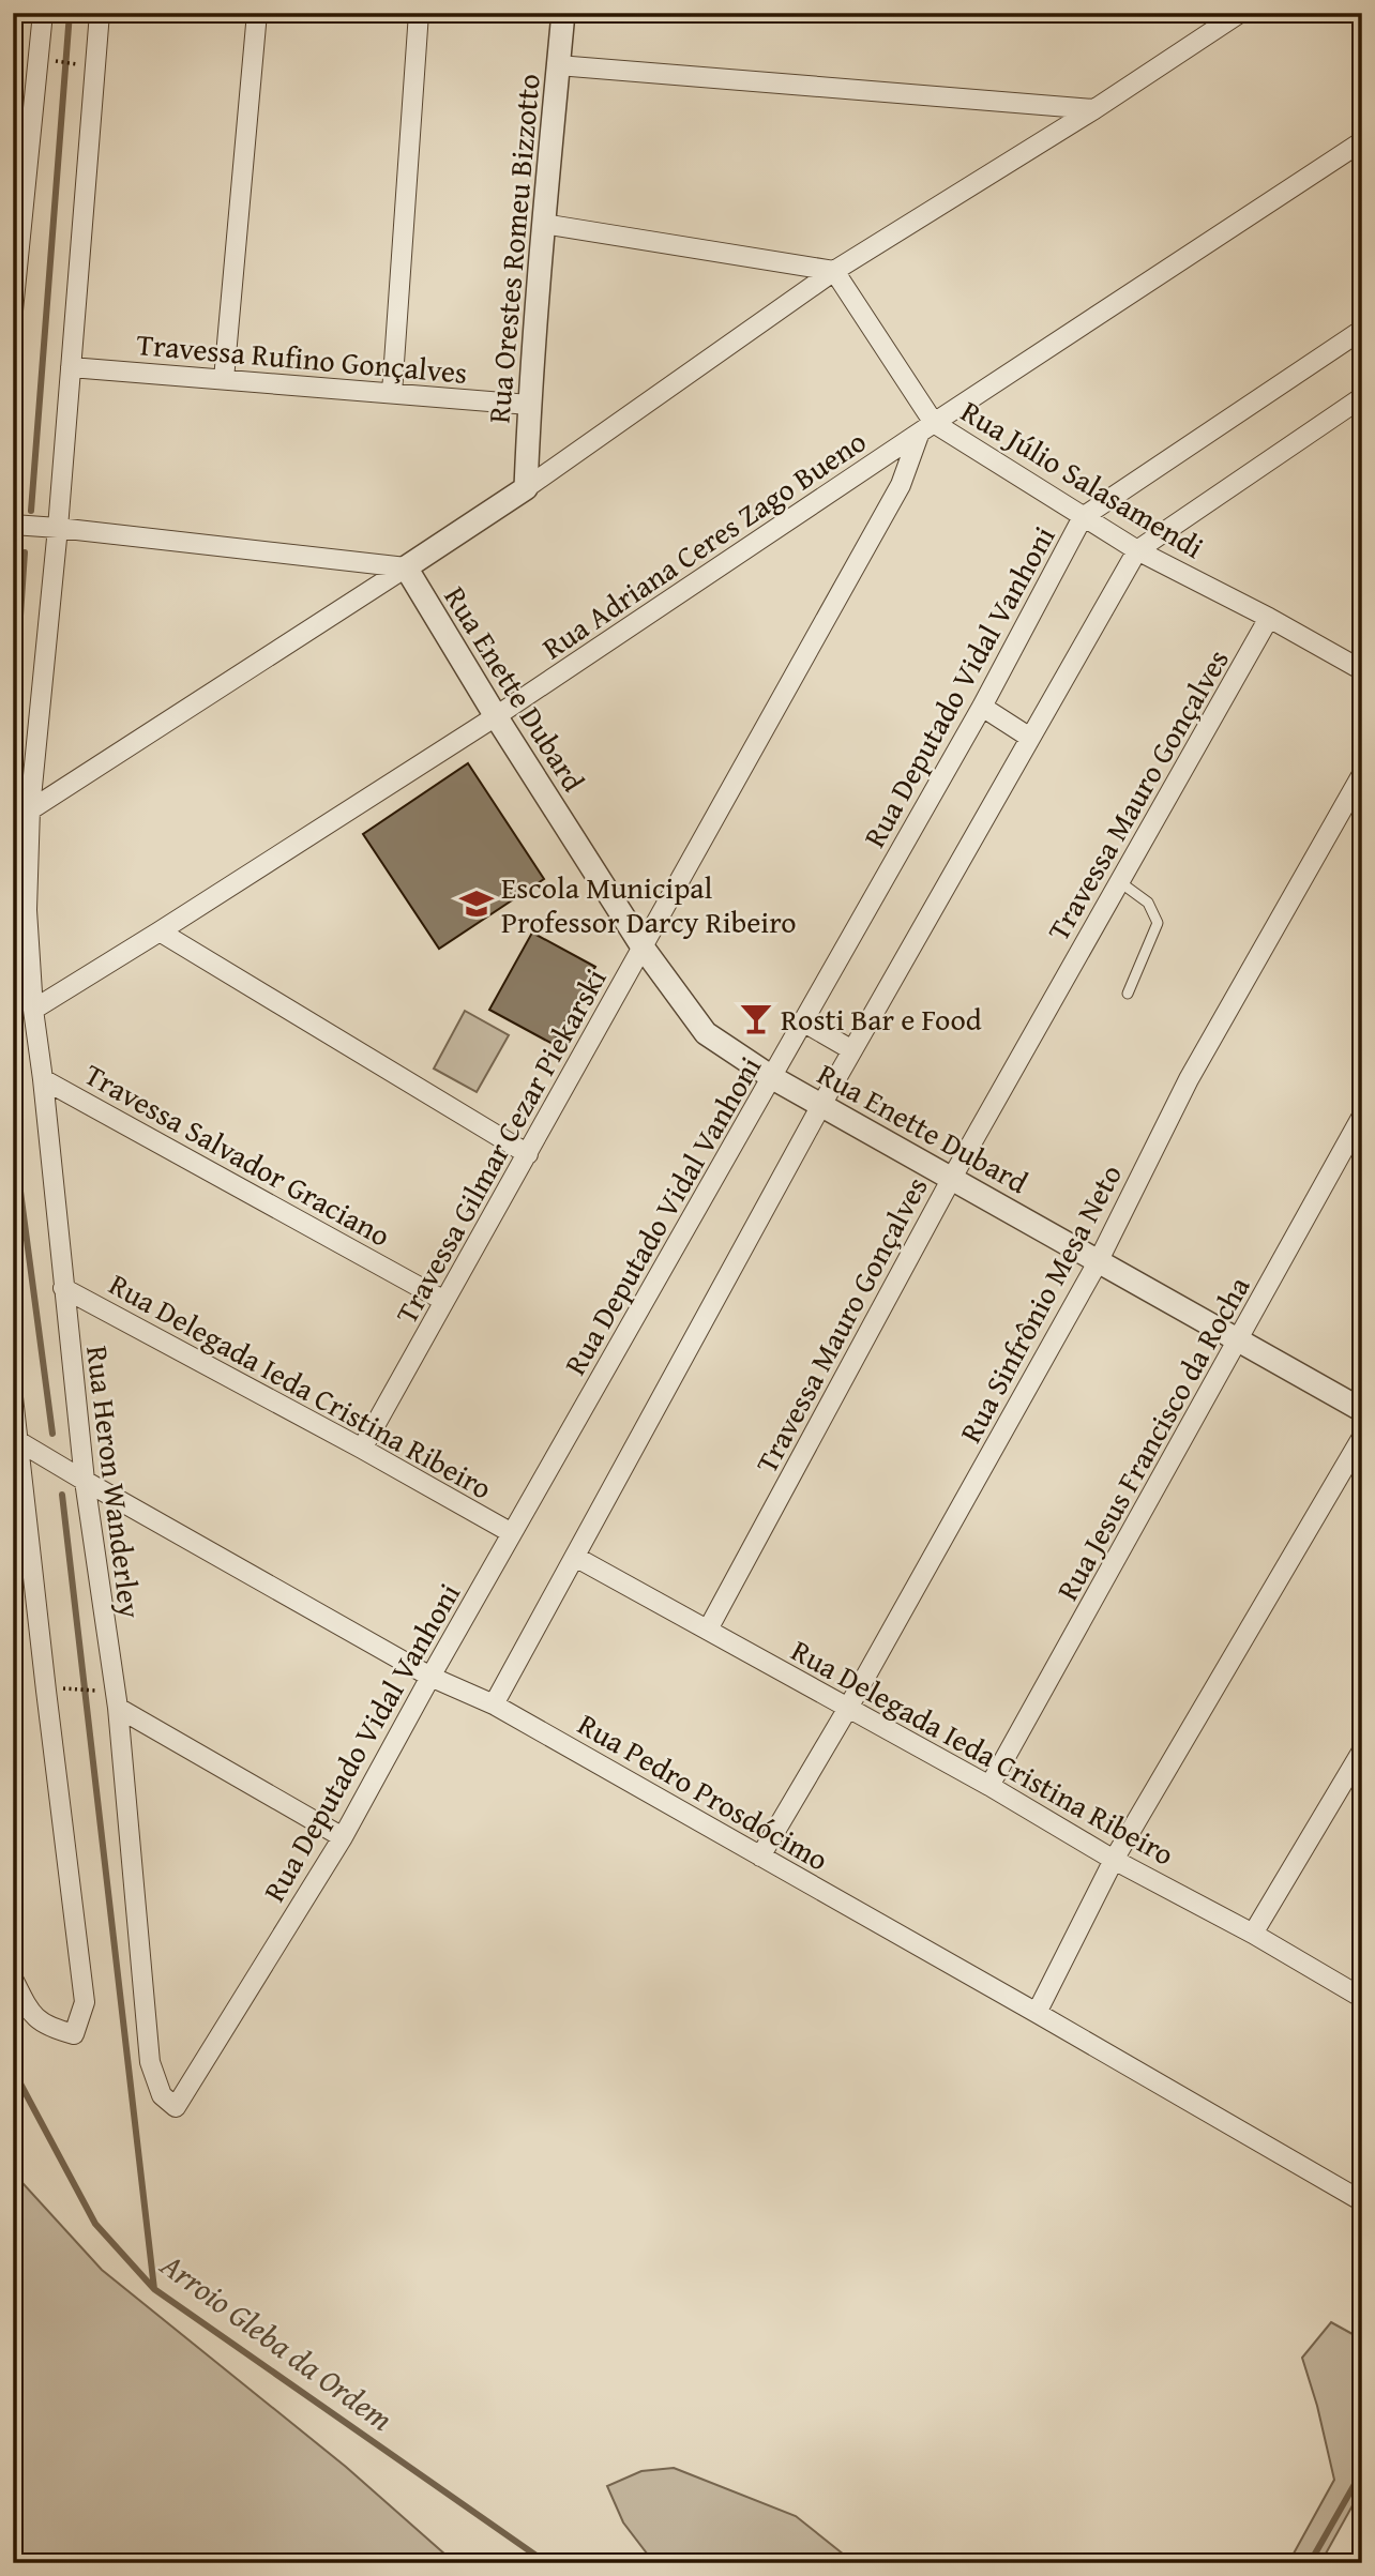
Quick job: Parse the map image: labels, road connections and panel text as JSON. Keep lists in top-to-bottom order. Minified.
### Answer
{"streets":{"street":["Rua Orestes Romeu Bizzotto","Travessa Rufino Gonçalves","Rua Júlio Salasamendi","Rua Adriana Ceres Zago Bueno","Rua Deputado Vidal Vanhoni","Rua Enette Dubard","Travessa Mauro Gonçalves","Travessa Gilmar Cezar Piekarski","Travessa Salvador Graciano","Rua Sinfrônio Mesa Neto","Rua Delegada Ieda Cristina Ribeiro","Rua Jesus Francisco da Rocha","Rua Heron Wanderley","Rua Pedro Prosdócimo"]},"crossings":[["Rua Orestes Romeu Bizzotto","Travessa Rufino Gonçalves"],["Travessa Rufino Gonçalves","Rua Heron Wanderley"],["Rua Júlio Salasamendi","Rua Adriana Ceres Zago Bueno"],["Rua Júlio Salasamendi","Rua Deputado Vidal Vanhoni"],["Rua Júlio Salasamendi","Travessa Mauro Gonçalves"],["Rua Júlio Salasamendi","Travessa Gilmar Cezar Piekarski"],["Rua Adriana Ceres Zago Bueno","Rua Enette Dubard"],["Rua Adriana Ceres Zago Bueno","Travessa Gilmar Cezar Piekarski"],["Rua Adriana Ceres Zago Bueno","Rua Heron Wanderley"],["Rua Deputado Vidal Vanhoni","Rua Enette Dubard"],["Rua Deputado Vidal Vanhoni","Rua Delegada Ieda Cristina Ribeiro"],["Rua Deputado Vidal Vanhoni","Rua Heron Wanderley"],["Rua Deputado Vidal Vanhoni","Rua Pedro Prosdócimo"],["Rua Enette Dubard","Travessa Mauro Gonçalves"],["Rua Enette Dubard","Travessa Gilmar Cezar Piekarski"],["Rua Enette Dubard","Rua Sinfrônio Mesa Neto"],["Rua Enette Dubard","Rua Jesus Francisco da Rocha"],["Travessa Mauro Gonçalves","Rua Delegada Ieda Cristina Ribeiro"],["Travessa Gilmar Cezar Piekarski","Travessa Salvador Graciano"],["Travessa Gilmar Cezar Piekarski","Rua Delegada Ieda Cristina Ribeiro"],["Travessa Salvador Graciano","Rua Heron Wanderley"],["Rua Sinfrônio Mesa Neto","Rua Delegada Ieda Cristina Ribeiro"],["Rua Sinfrônio Mesa Neto","Rua Pedro Prosdócimo"],["Rua Delegada Ieda Cristina Ribeiro","Rua Jesus Francisco da Rocha"],["Rua Delegada Ieda Cristina Ribeiro","Rua Heron Wanderley"],["Rua Heron Wanderley","Rua Pedro Prosdócimo"]],"water":["Arroio Gleba da Ordem"],"places":{"school or university":["Escola Municipal Professor Darcy Ribeiro"],"bar":["Rosti Bar e Food"]}}
